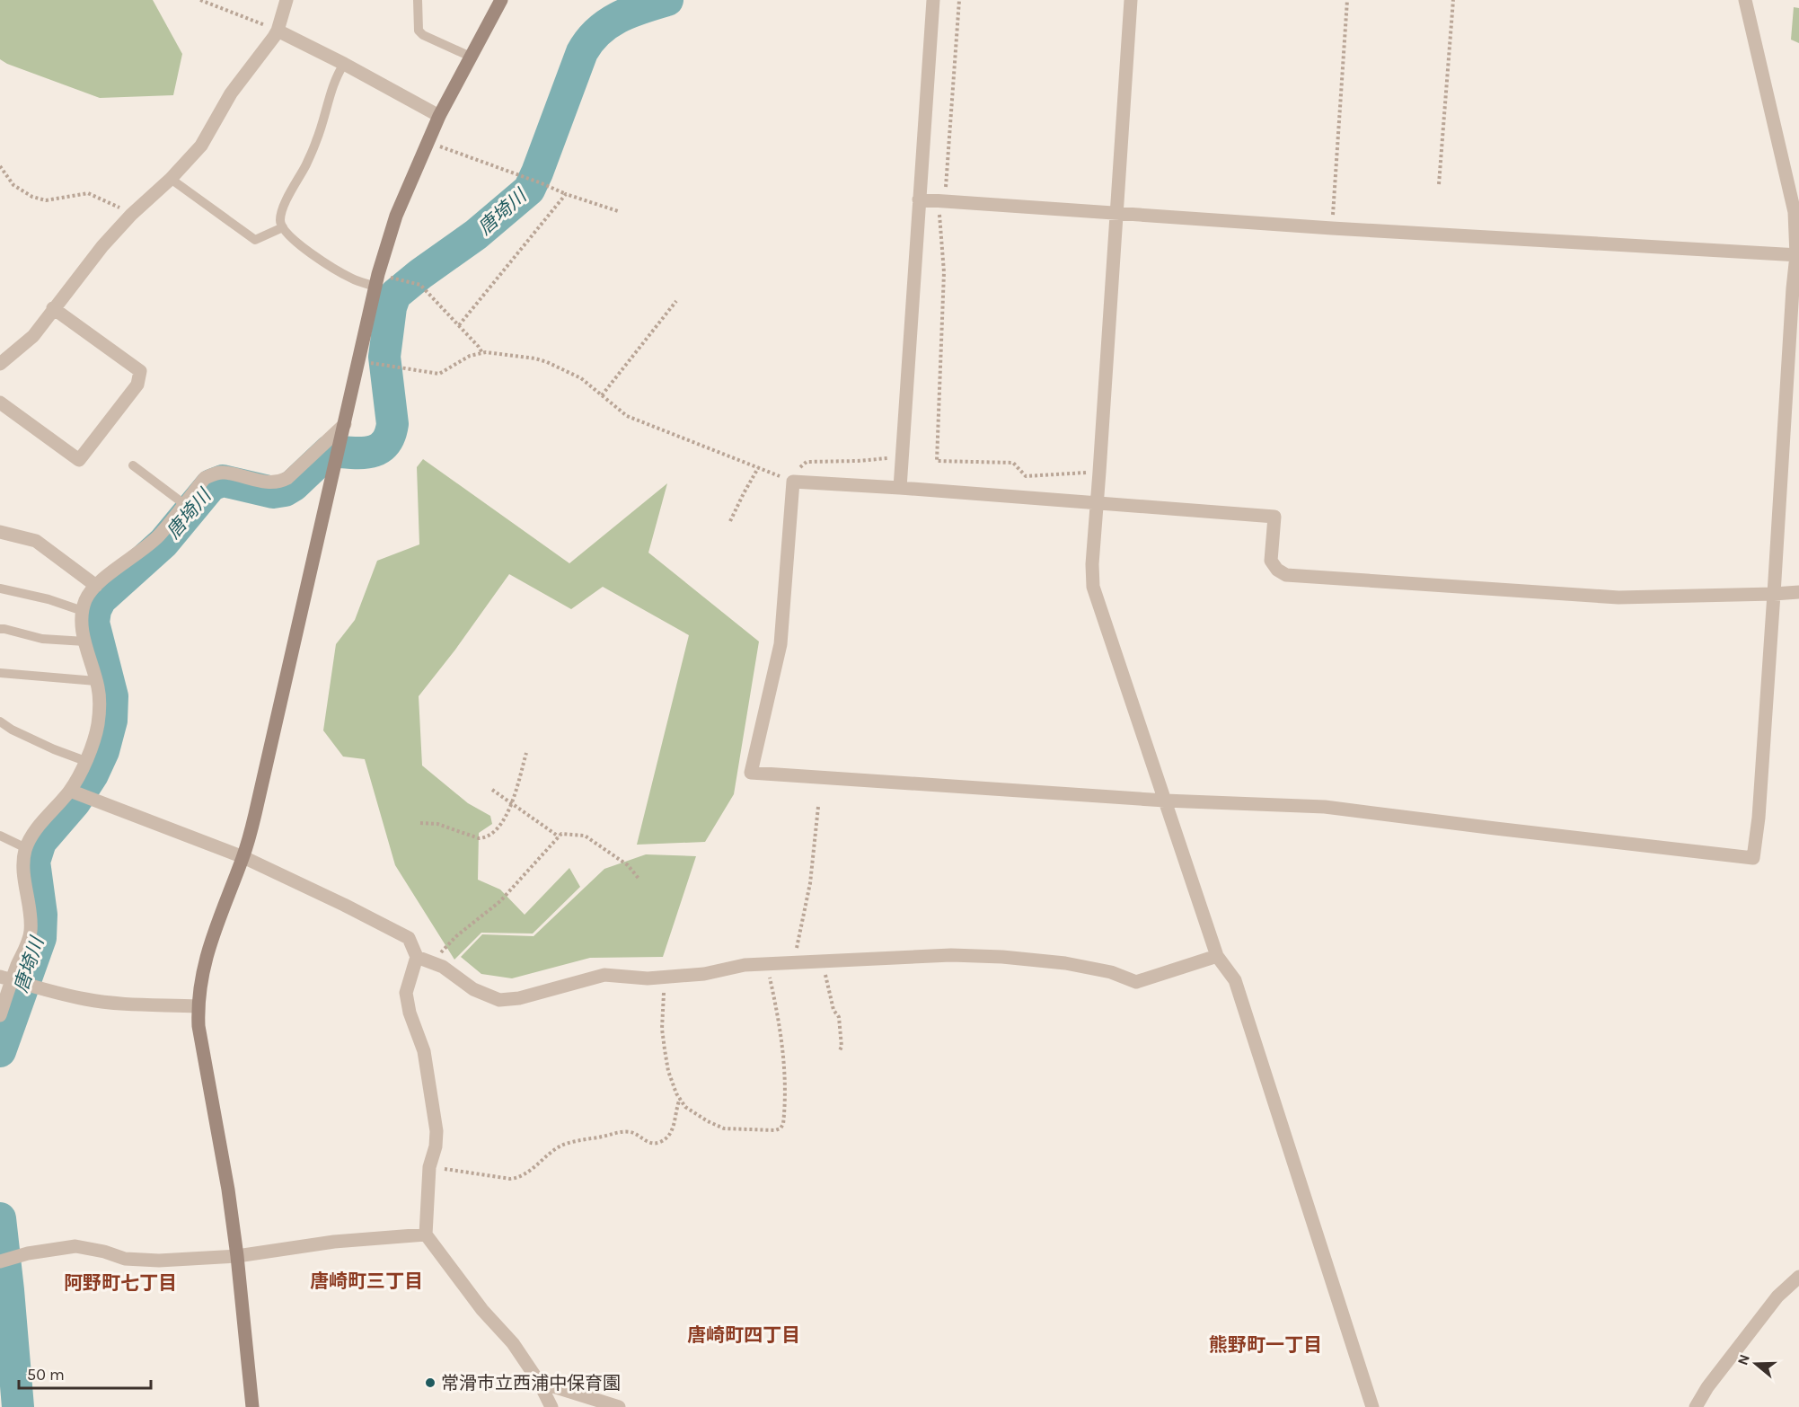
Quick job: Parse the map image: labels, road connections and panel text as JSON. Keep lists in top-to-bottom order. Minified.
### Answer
{"districts":["唐崎町三丁目","阿野町七丁目","唐崎町四丁目","熊野町一丁目"],"water":["唐埼川"],"places":["常滑市立西浦中保育園"],"scale_bar":"50 m","north":"left"}
